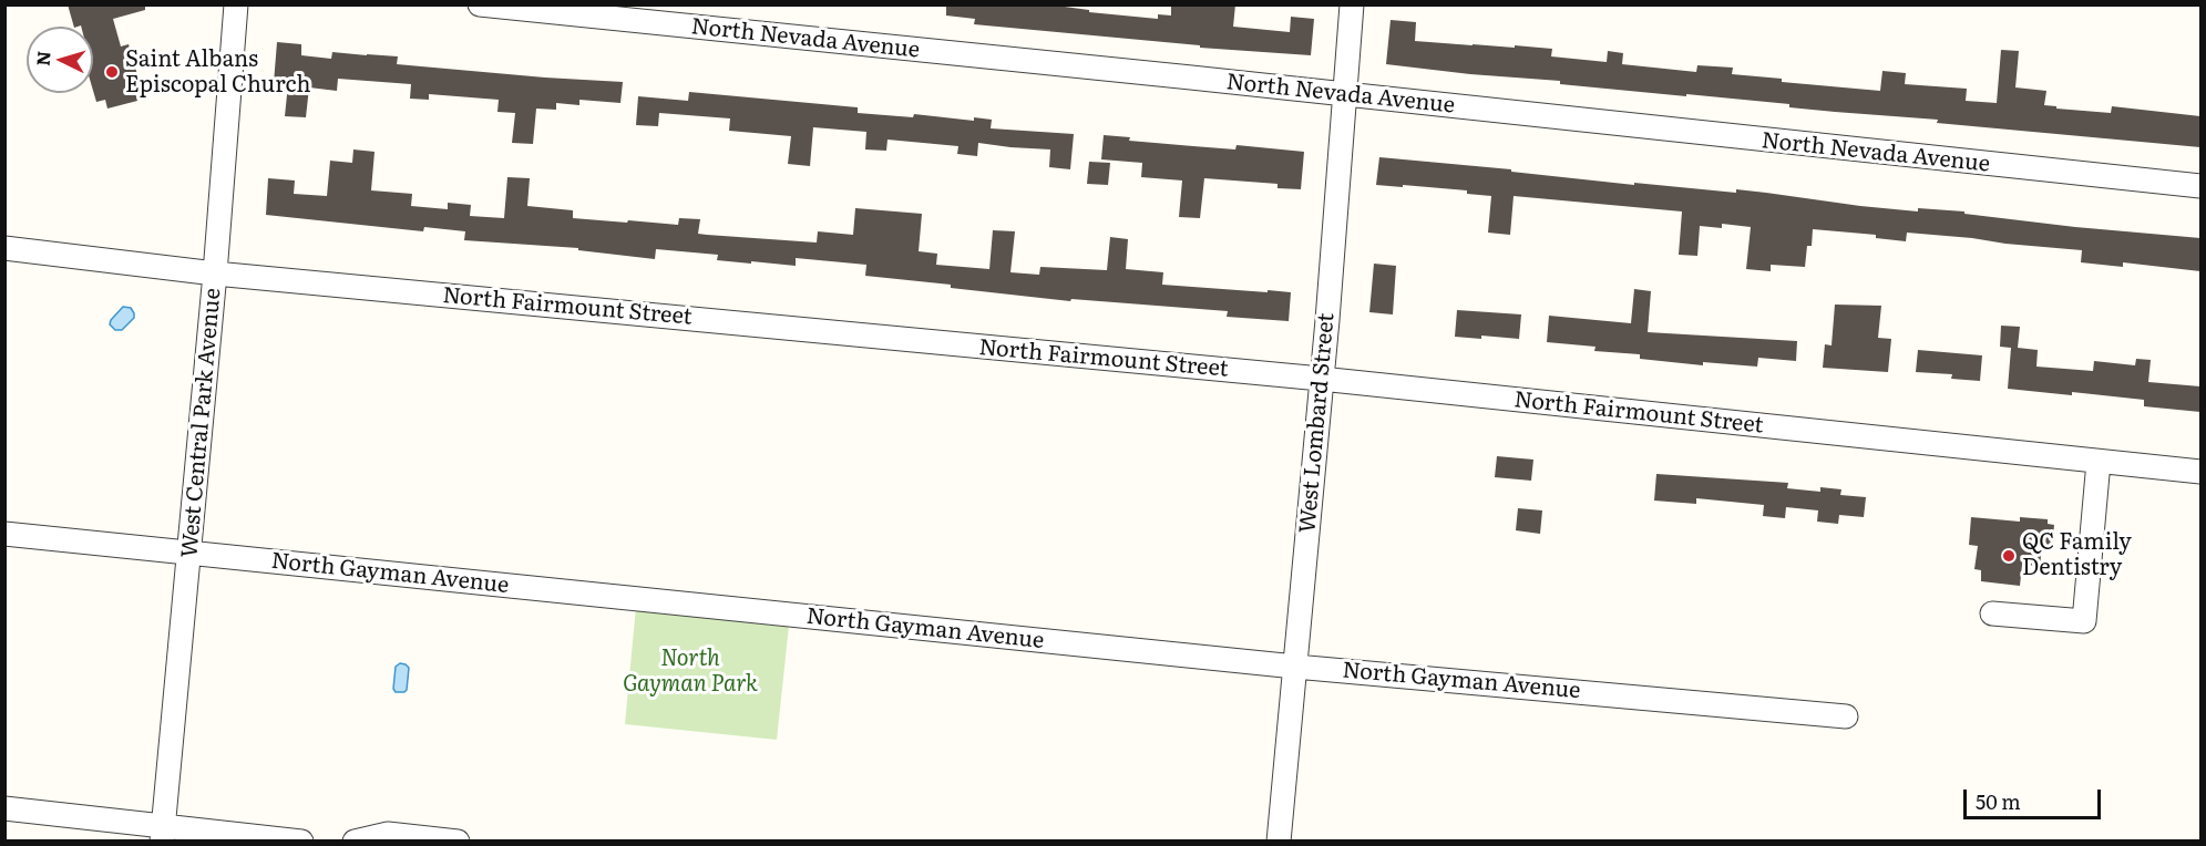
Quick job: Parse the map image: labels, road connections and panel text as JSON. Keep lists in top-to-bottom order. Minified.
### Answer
{"streets":{"street":["North Nevada Avenue","North Fairmount Street","West Central Park Avenue","West Lombard Street","North Gayman Avenue"]},"crossings":[["North Nevada Avenue","West Lombard Street"],["North Fairmount Street","West Central Park Avenue"],["North Fairmount Street","West Lombard Street"],["West Central Park Avenue","North Gayman Avenue"],["West Lombard Street","North Gayman Avenue"]],"parks":["North Gayman Park"],"places":["Saint Albans Episcopal Church","QC Family Dentistry"],"scale_bar":"50 m","north":"left"}
